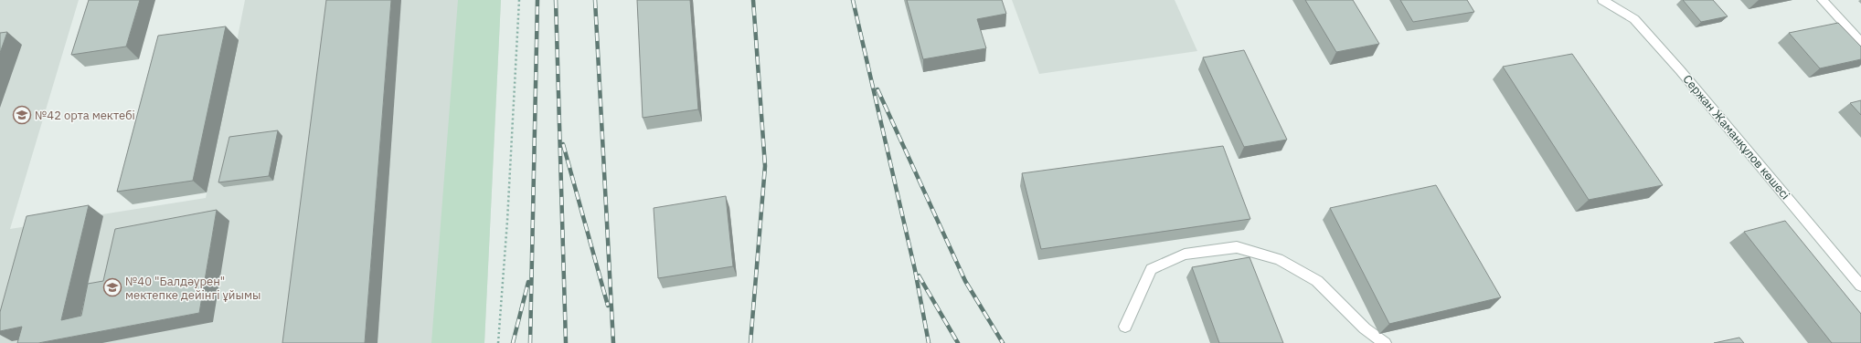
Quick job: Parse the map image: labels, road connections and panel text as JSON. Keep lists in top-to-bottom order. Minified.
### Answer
{"streets":{"street":["Сержан Жаманқұлов көшесі"]},"places":{"school or university":["№42 орта мектебі","№40 \"Балдәурен\" мектепке дейінгі ұйымы"]}}
